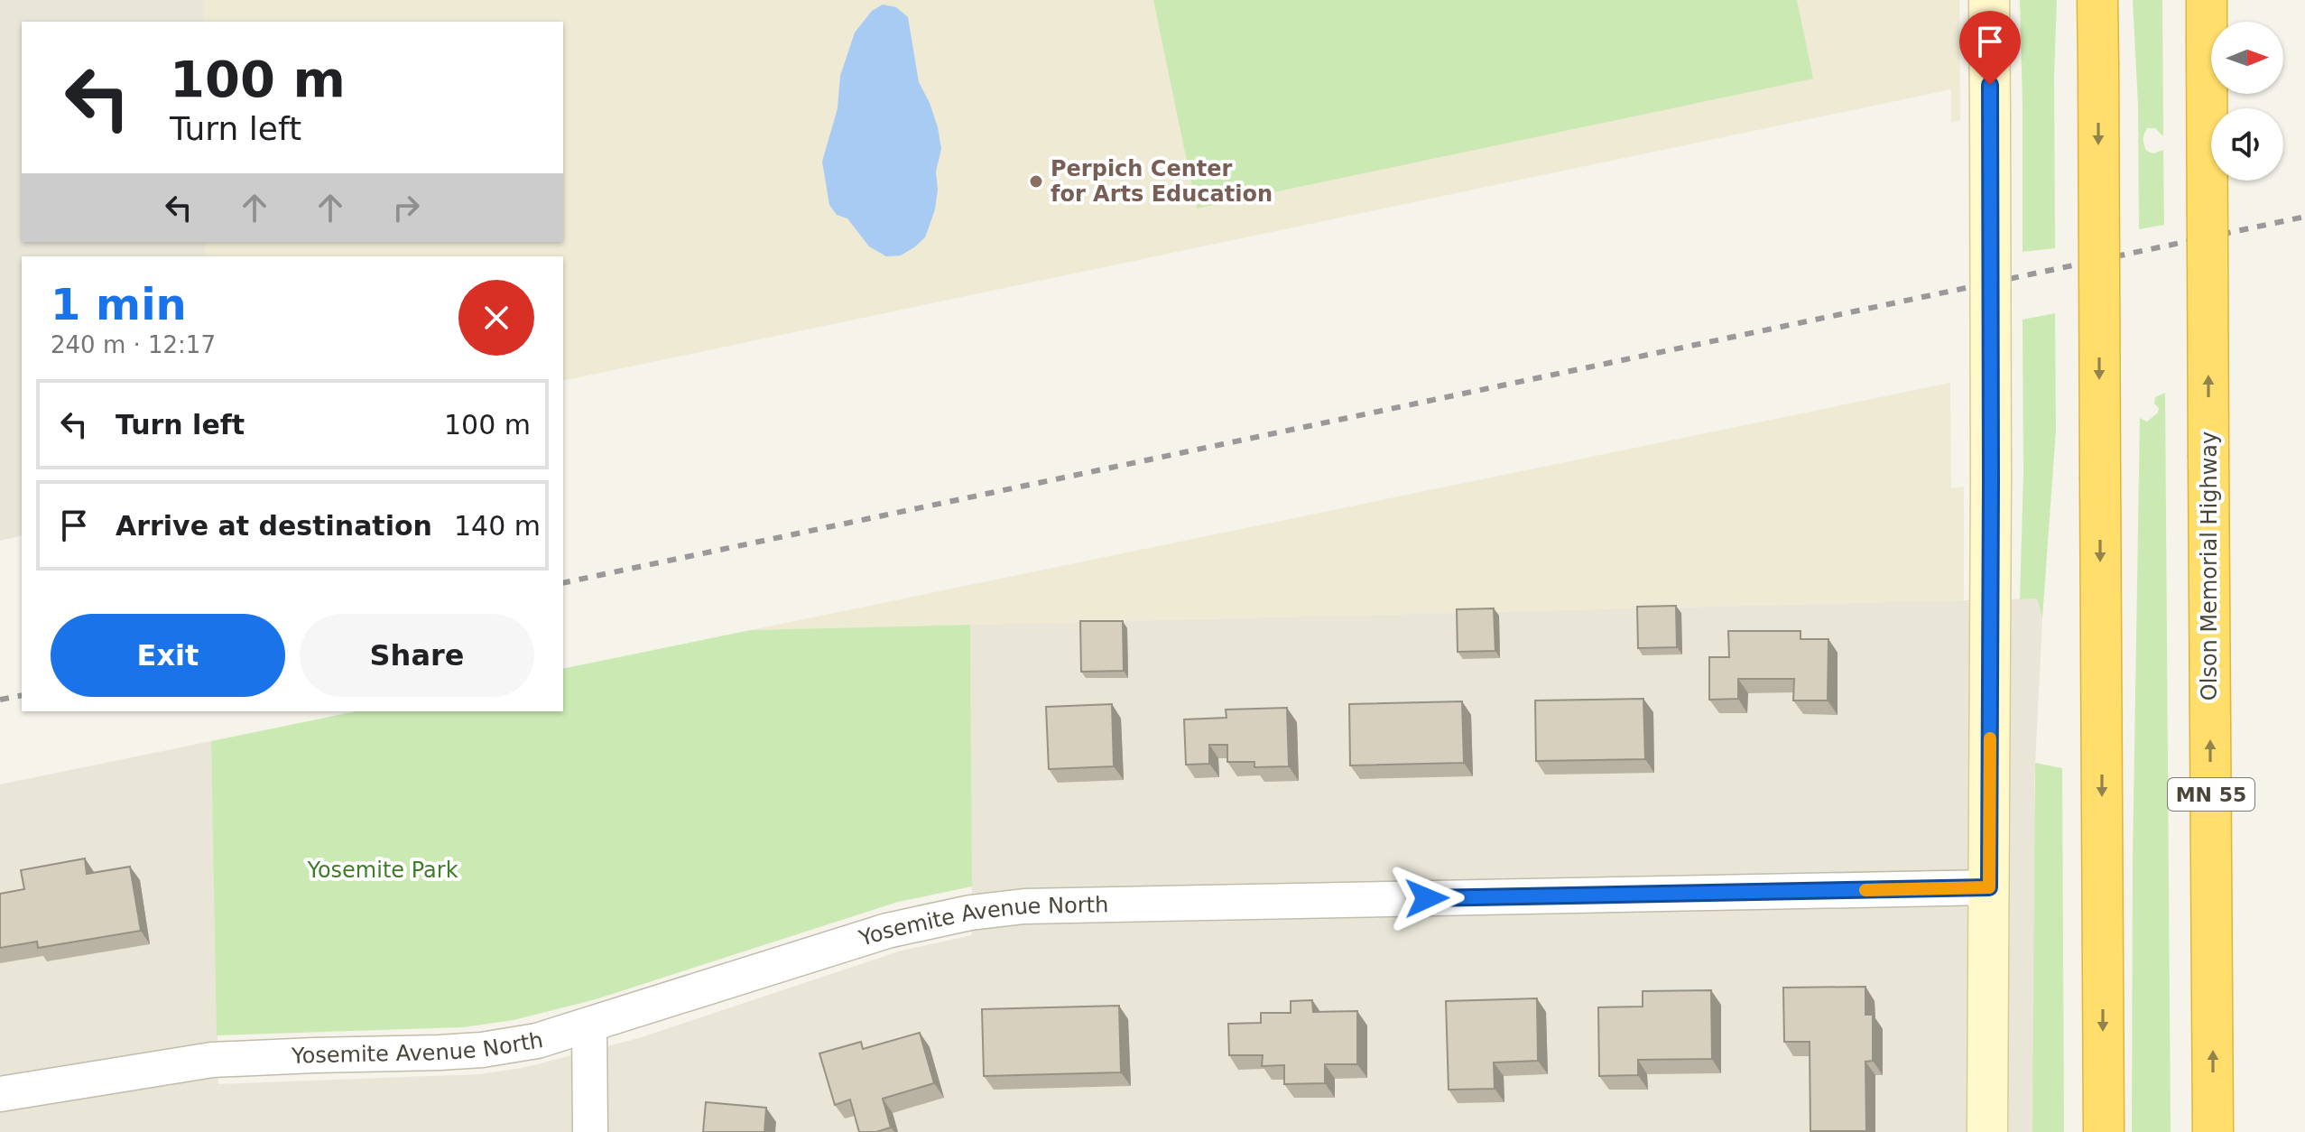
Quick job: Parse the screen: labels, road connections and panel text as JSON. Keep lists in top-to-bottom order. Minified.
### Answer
{"streets":{"highway":["Olson Memorial Highway","MN 55"],"street":["Yosemite Avenue North"]},"parks":["Yosemite Park"],"places":["Perpich Center for Arts Education"],"north":"right","page":{"turn":["100 m","Turn left"],"heading":["1 min","240 m · 12:17"],"list":[{"name":"Turn left","value":"100 m"},{"name":"Arrive at destination","value":"140 m"}],"buttons":["Exit","Share"]}}
